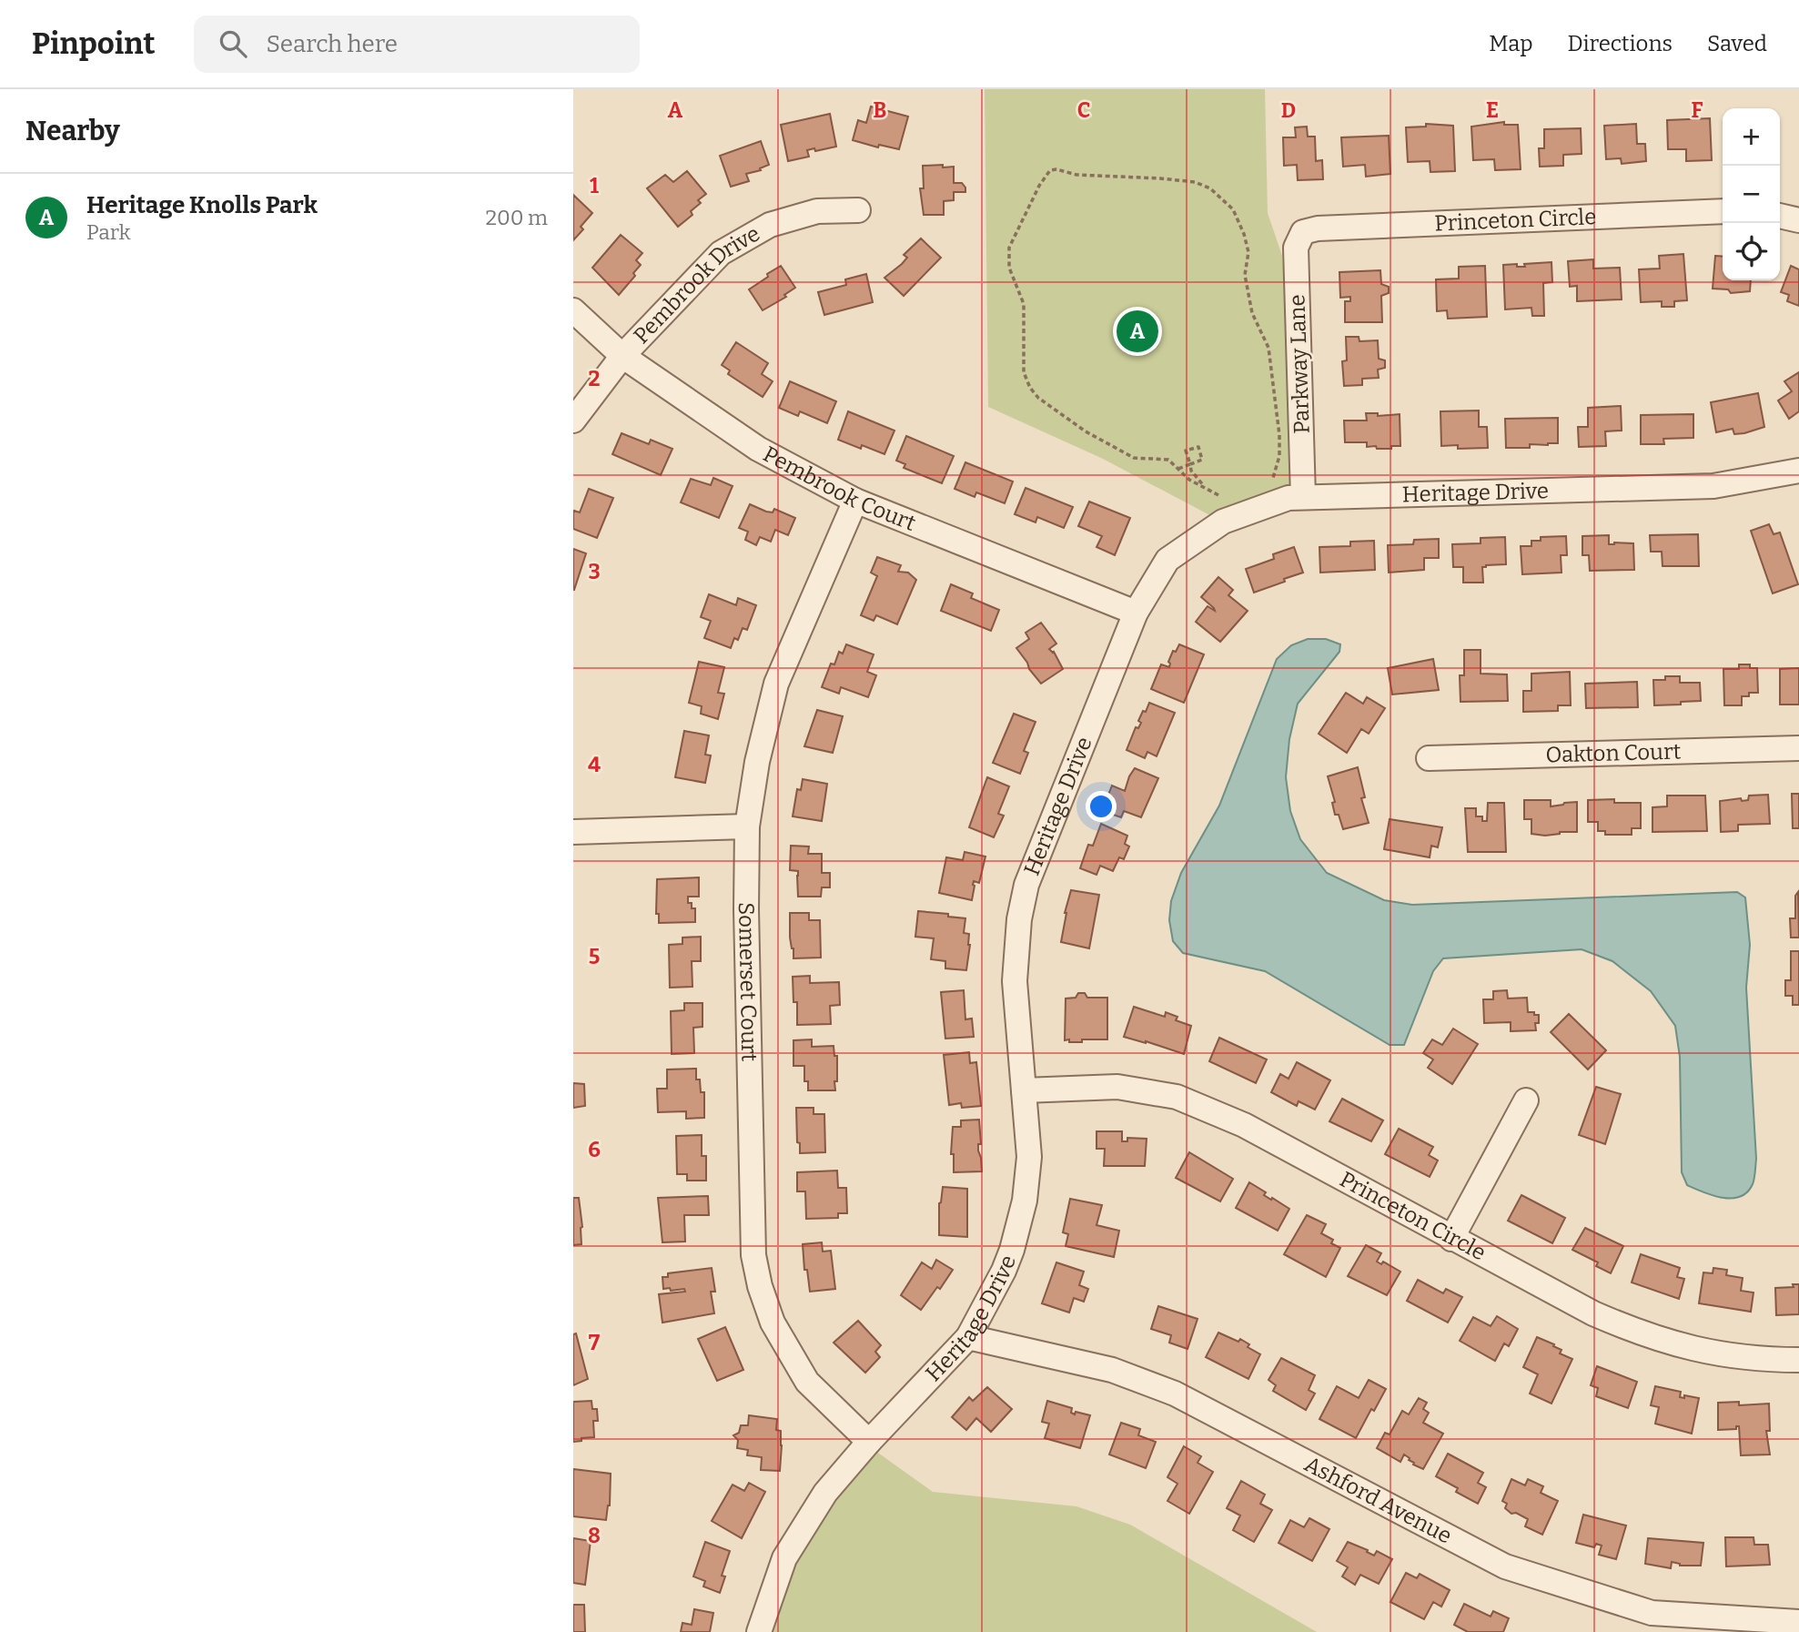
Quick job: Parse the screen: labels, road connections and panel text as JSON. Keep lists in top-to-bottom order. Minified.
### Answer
{"streets":{"street":["Princeton Circle","Pembrook Drive","Parkway Lane","Pembrook Court","Heritage Drive","Oakton Court","Somerset Court","Ashford Avenue"]},"crossings":[["Princeton Circle","Parkway Lane"],["Princeton Circle","Heritage Drive"],["Pembrook Drive","Pembrook Court"],["Parkway Lane","Heritage Drive"],["Pembrook Court","Heritage Drive"],["Pembrook Court","Somerset Court"],["Heritage Drive","Somerset Court"],["Heritage Drive","Ashford Avenue"]],"page":{"header":"Pinpoint","search":"Search here","nav":["Map","Directions","Saved"],"heading":"Nearby","map_buttons":["+","−"],"list":[{"mark":"A","name":"Heritage Knolls Park","note":"Park","value":"200 m"}],"pins":"A"},"grid":{"columns":["A","B","C","D","E","F"],"rows":["1","2","3","4","5","6","7","8"]}}
